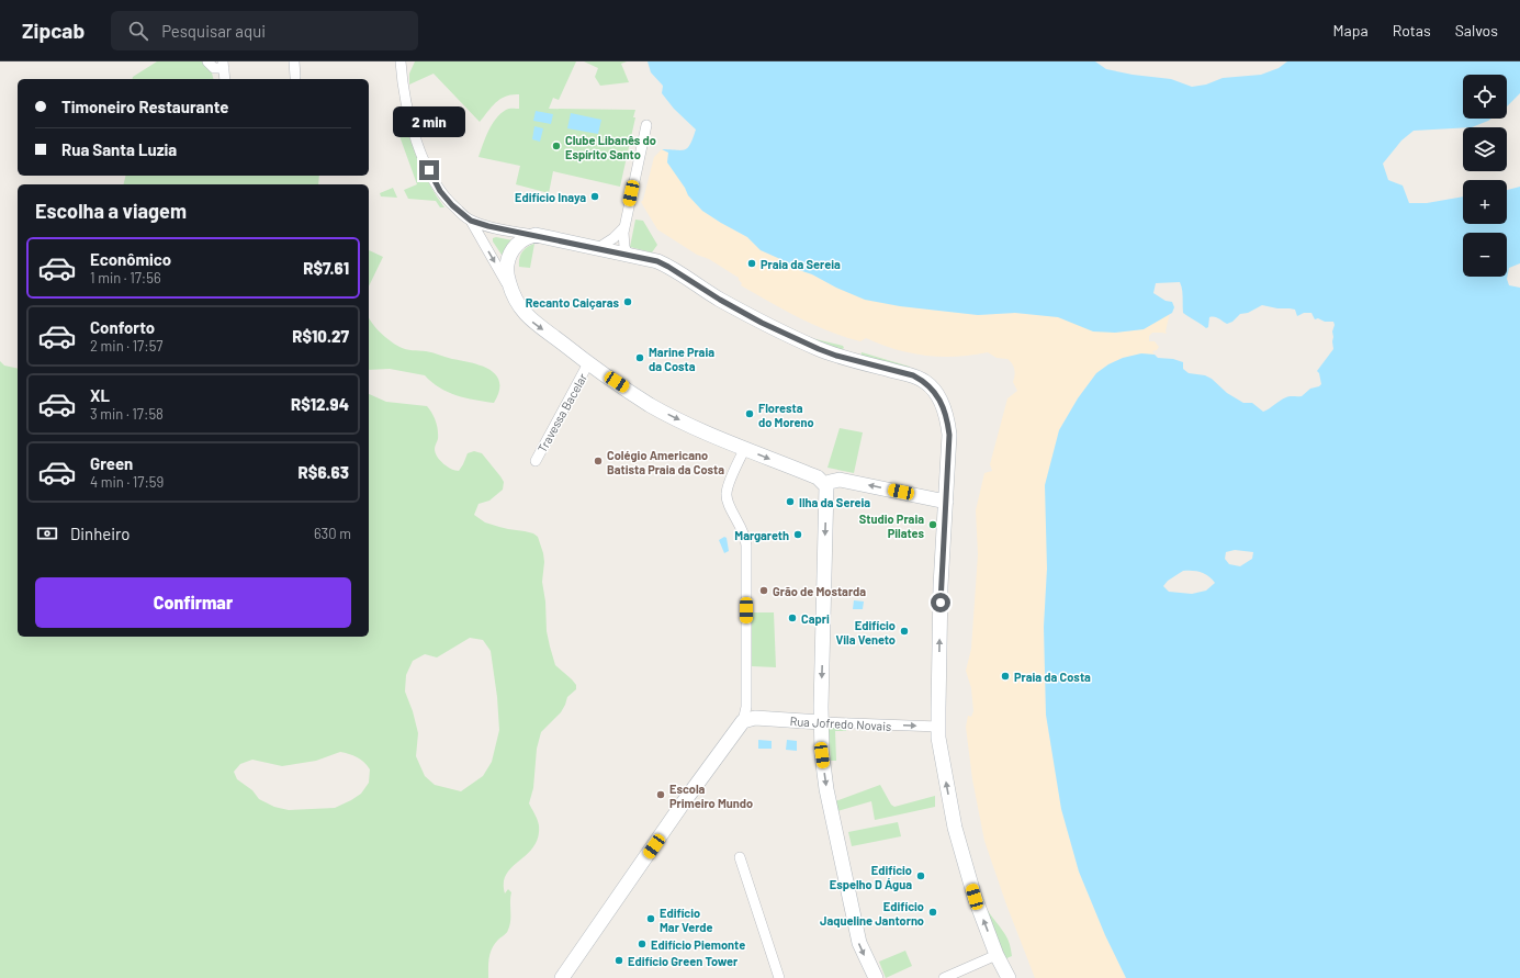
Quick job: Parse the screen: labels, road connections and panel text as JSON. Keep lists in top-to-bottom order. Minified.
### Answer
{"streets":{"street":["Travessa Bacelar","Rua Jofredo Novais"]},"one_way":["Rua Jofredo Novais"],"places":["Clube Libanês do Espírito Santo","Edifício Inaya","Praia da Sereia","Recanto Caiçaras","Marine Praia da Costa","Floresta do Moreno","Colégio Americano Batista Praia da Costa","Ilha da Sereia","Studio Praia Pilates","Margareth","Grão de Mostarda","Capri","Edifício Vila Veneto","Praia da Costa","Escola Primeiro Mundo","Edifício Espelho D Água","Edifício Jaqueline Jantorno","Edifício Mar Verde","Edifício Piemonte","Edifício Green Tower"],"page":{"header":"Zipcab","search":"Pesquisar aqui","nav":["Mapa","Rotas","Salvos"],"map_buttons":["+","−"],"banner":["Timoneiro Restaurante","Rua Santa Luzia"],"bubble":"2 min","heading":"Escolha a viagem","list":[{"name":"Econômico","note":"1 min · 17:56","value":"R$7.61"},{"name":"Conforto","note":"2 min · 17:57","value":"R$10.27"},{"name":"XL","note":"3 min · 17:58","value":"R$12.94"},{"name":"Green","note":"4 min · 17:59","value":"R$6.63"}],"pay":["Dinheiro","630 m"],"buttons":"Confirmar"}}
